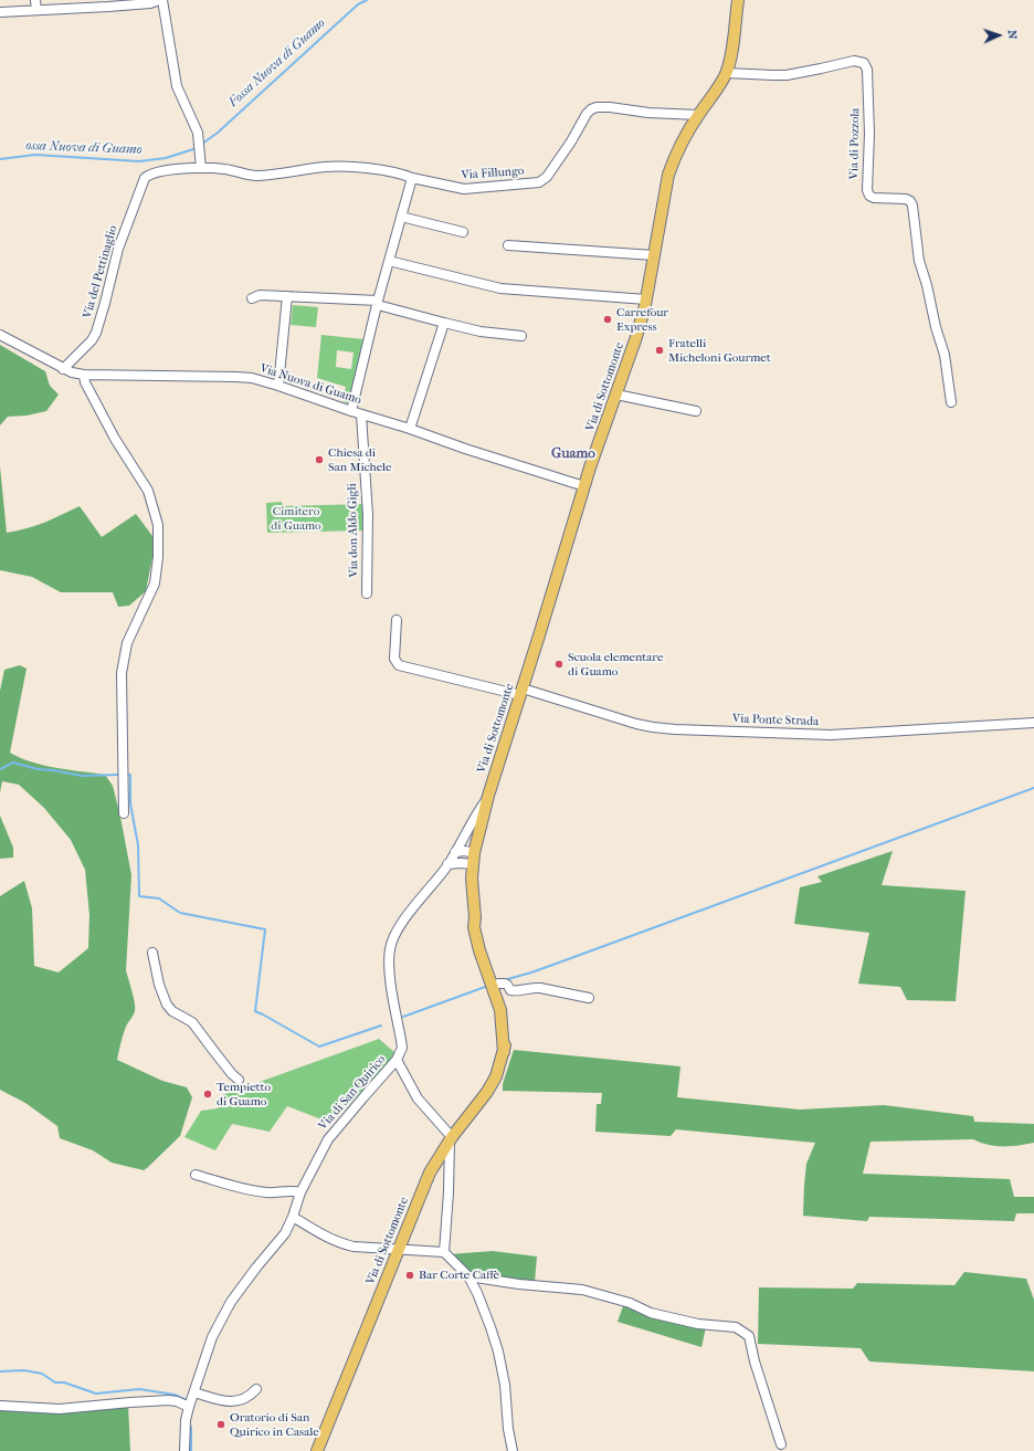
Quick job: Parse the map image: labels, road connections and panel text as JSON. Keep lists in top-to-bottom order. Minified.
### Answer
{"streets":{"main road":["Via di Sottomonte"],"street":["Via di Pozzola","Via Fillungo","Via del Pettinaglio","Via Nuova di Guamo","Via don Aldo Gigli","Via Ponte Strada","Via di San Quirico"]},"crossings":[["Via di Pozzola","Via di Sottomonte"],["Via Fillungo","Via del Pettinaglio"],["Via Fillungo","Via di Sottomonte"],["Via del Pettinaglio","Via Nuova di Guamo"],["Via Nuova di Guamo","Via di Sottomonte"],["Via Nuova di Guamo","Via don Aldo Gigli"],["Via di Sottomonte","Via Ponte Strada"],["Via di Sottomonte","Via di San Quirico"]],"districts":["Guamo"],"water":["Fossa Nuova di Guamo","ossa Nuova di Guamo"],"parks":["Cimitero di Guamo"],"places":["Carrefour Express","Fratelli Micheloni Gourmet","Chiesa di San Michele","Scuola elementare di Guamo","Tempietto di Guamo","Bar Corte Caffè","Oratorio di San Quirico in Casale"],"north":"right"}
